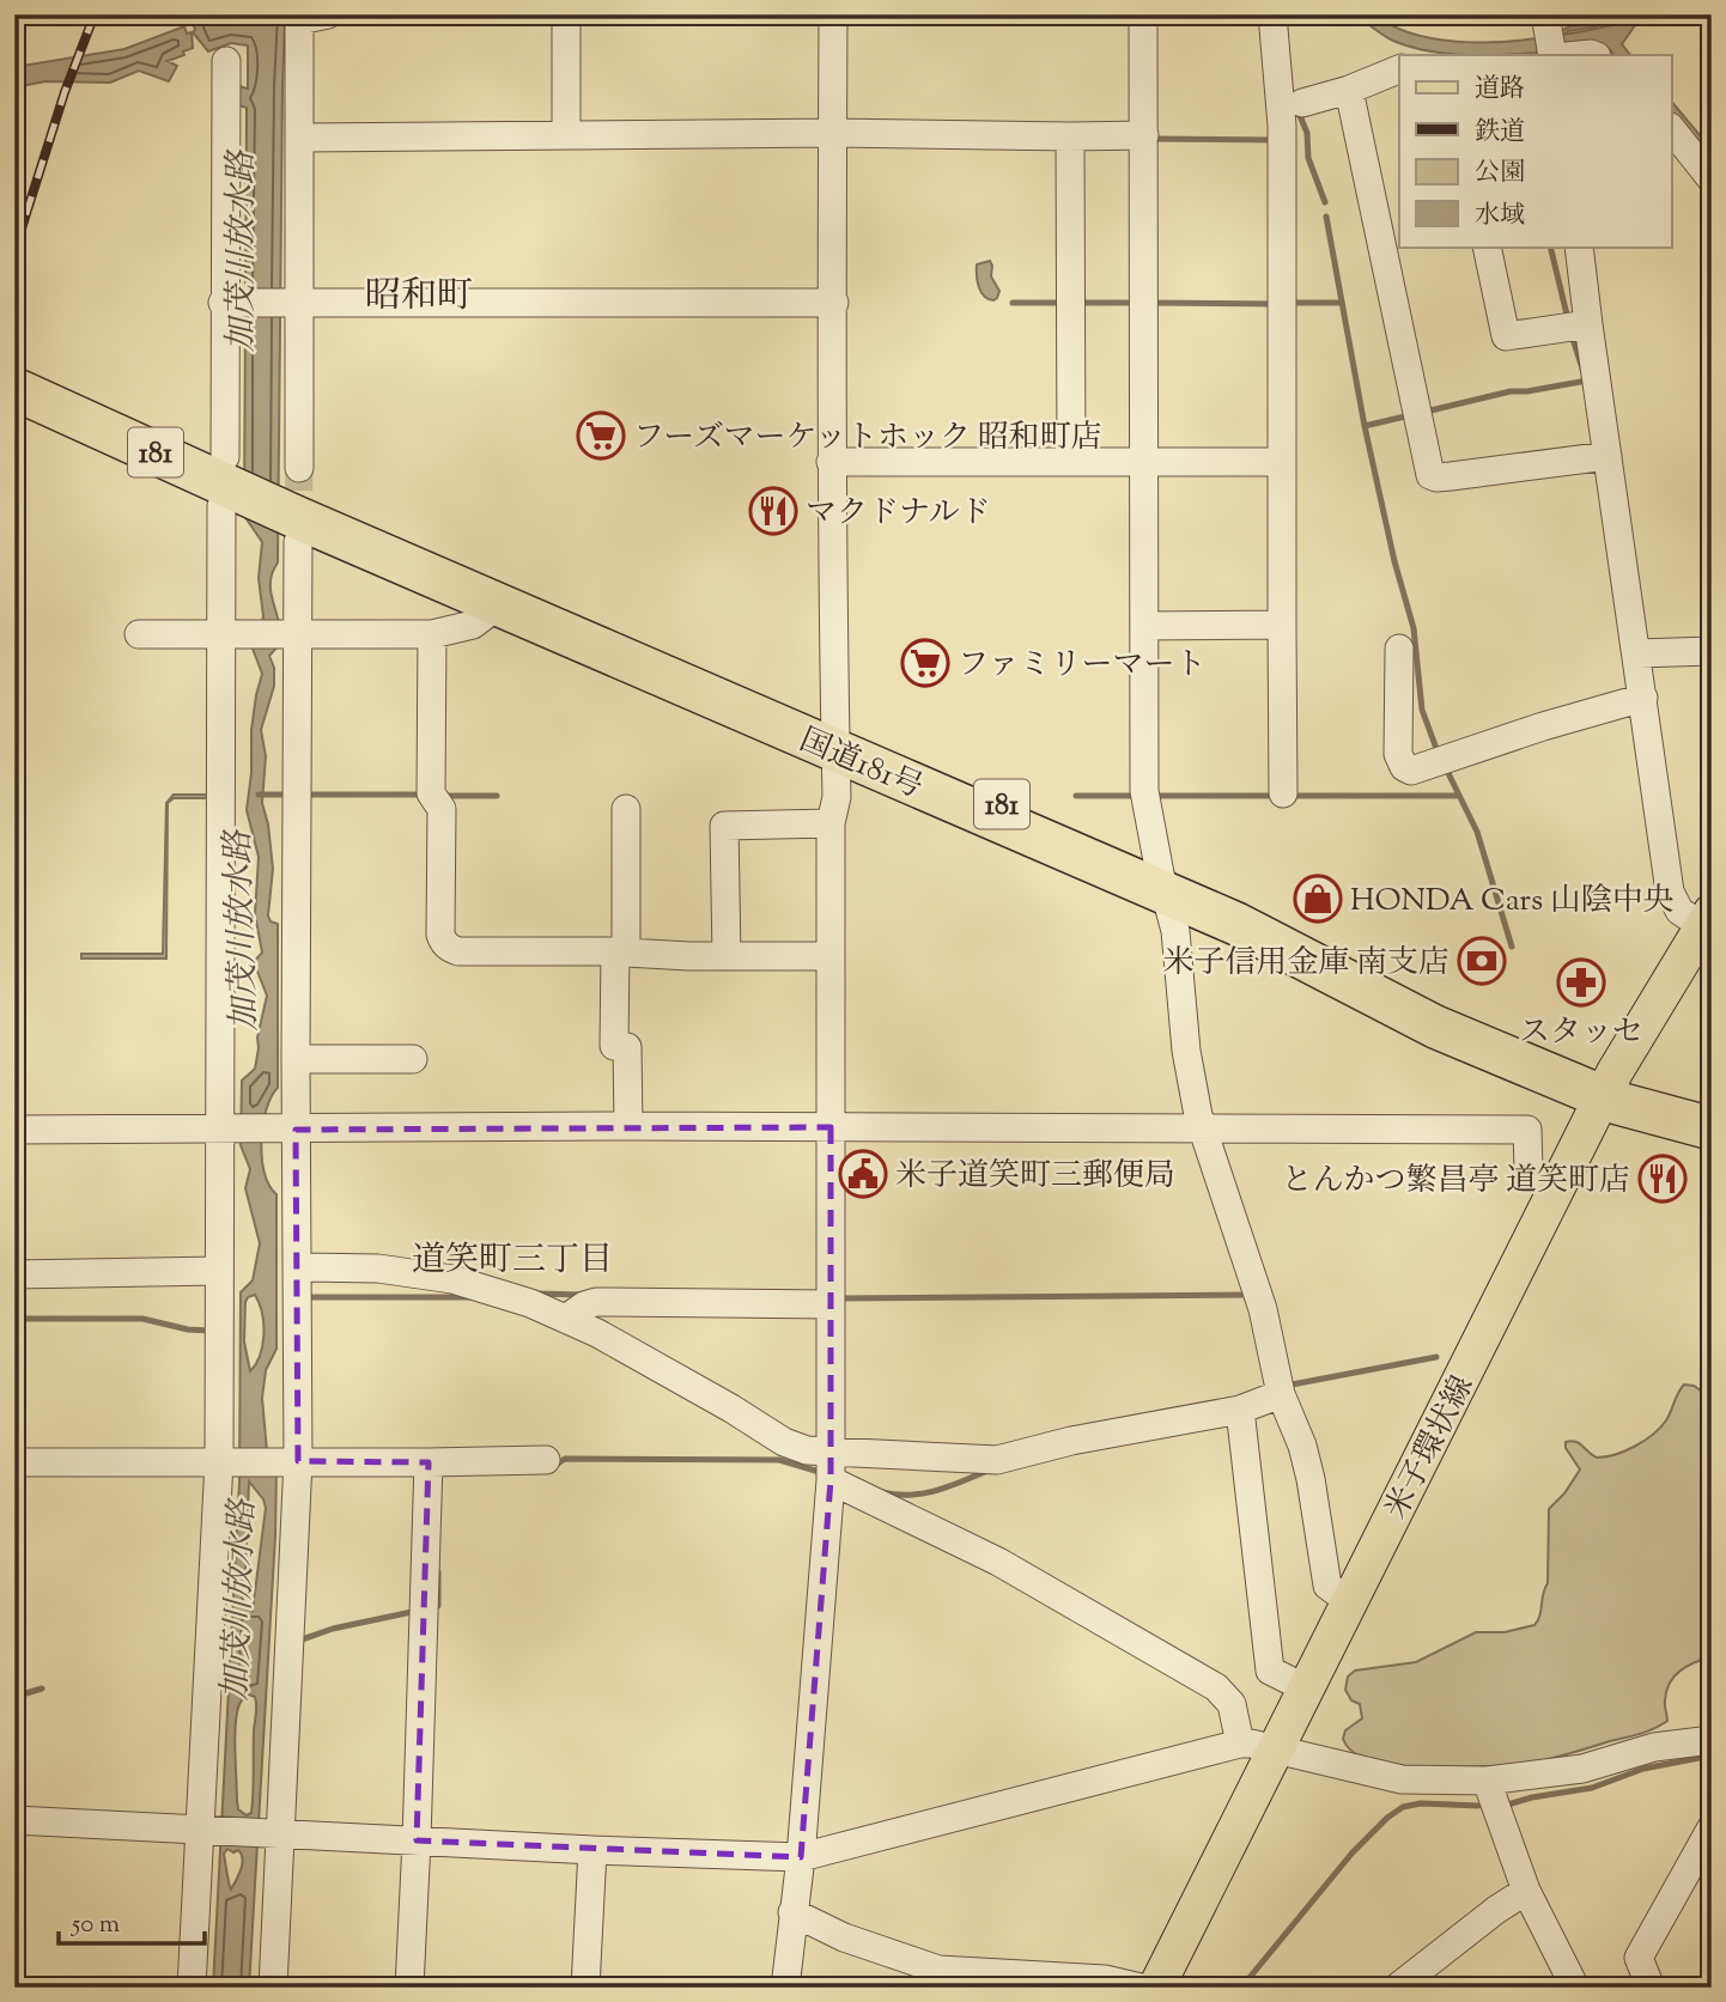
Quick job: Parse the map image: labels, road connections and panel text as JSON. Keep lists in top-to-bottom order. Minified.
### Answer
{"streets":{"highway":["181","国道181号"],"main road":["米子環状線"]},"crossings":[["国道181号","米子環状線"]],"districts":["昭和町","道笑町三丁目"],"water":["加茂川放水路"],"places":{"supermarket":["フーズマーケットホック 昭和町店","ファミリーマート"],"restaurant":["マクドナルド","とんかつ繁昌亭 道笑町店"],"shop":["HONDA Cars 山陰中央"],"bank":["米子信用金庫 南支店"],"pharmacy":["スタッセ"],"public building":["米子道笑町三郵便局"]},"legend":["道路","鉄道","公園","水域"],"scale_bar":"50 m"}
